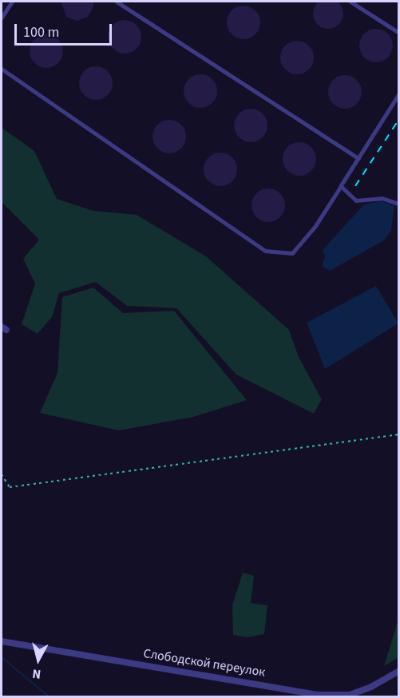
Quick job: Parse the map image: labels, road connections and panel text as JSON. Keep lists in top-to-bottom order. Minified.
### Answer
{"streets":{"street":["Слободской переулок"]},"scale_bar":"100 m","north":"bottom"}
